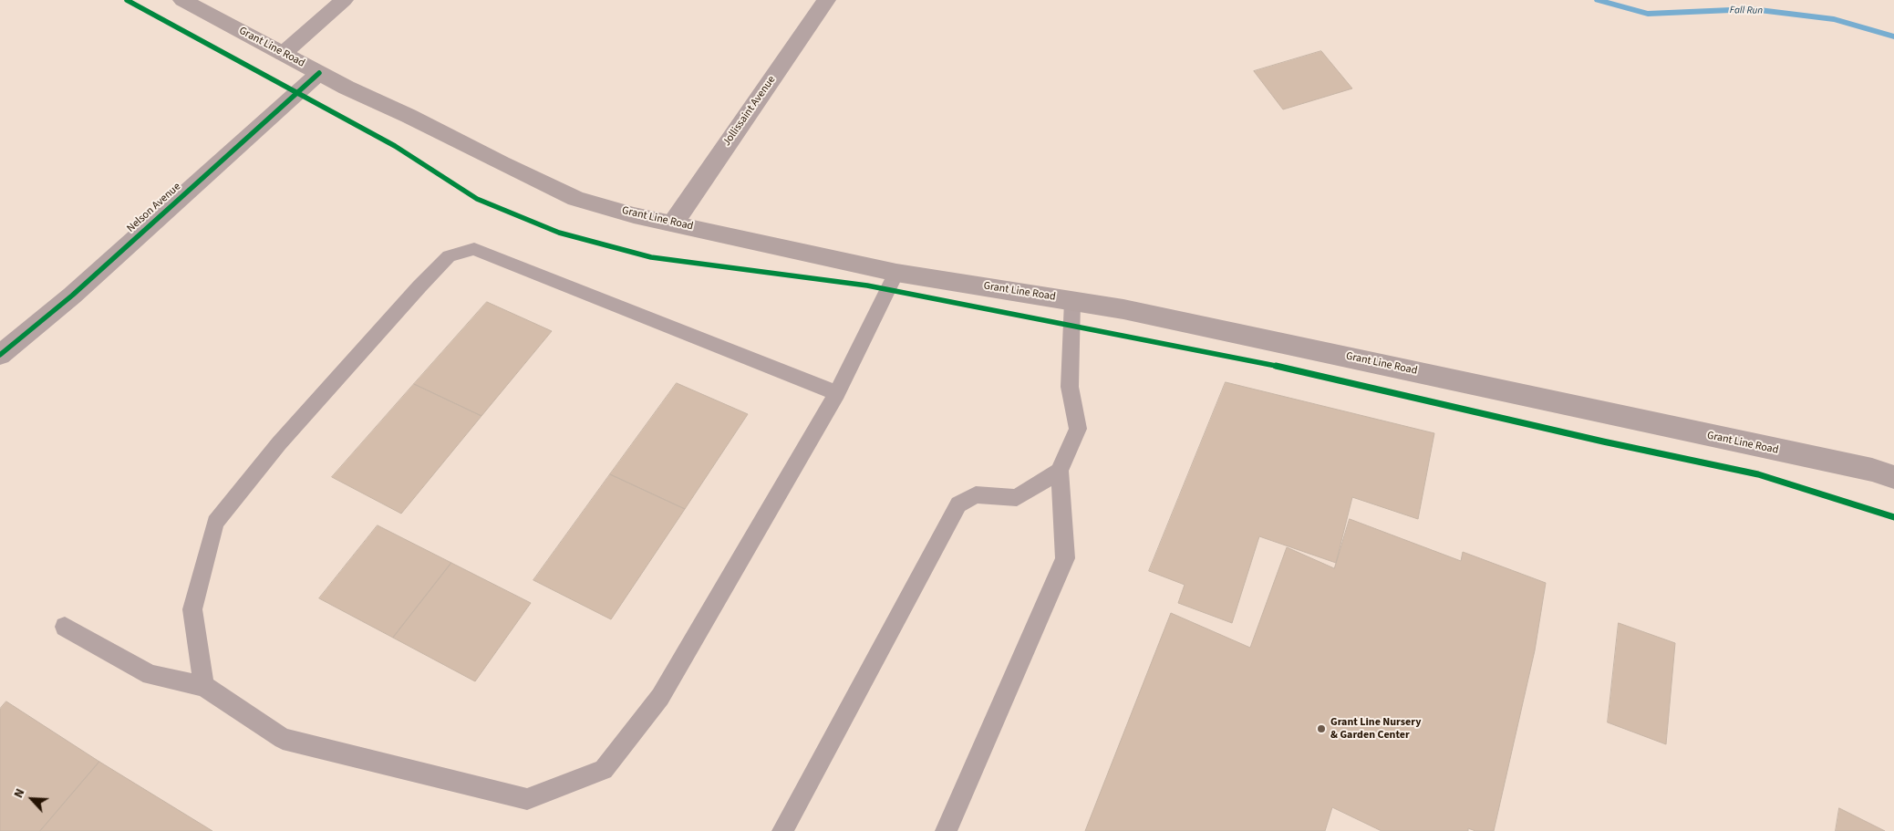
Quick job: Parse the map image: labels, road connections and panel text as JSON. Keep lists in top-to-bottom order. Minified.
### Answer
{"streets":{"main road":["Grant Line Road"],"street":["Jollissaint Avenue","Nelson Avenue"]},"crossings":[["Grant Line Road","Jollissaint Avenue"],["Grant Line Road","Nelson Avenue"]],"water":["Fall Run"],"places":["Grant Line Nursery & Garden Center"],"north":"top left"}
